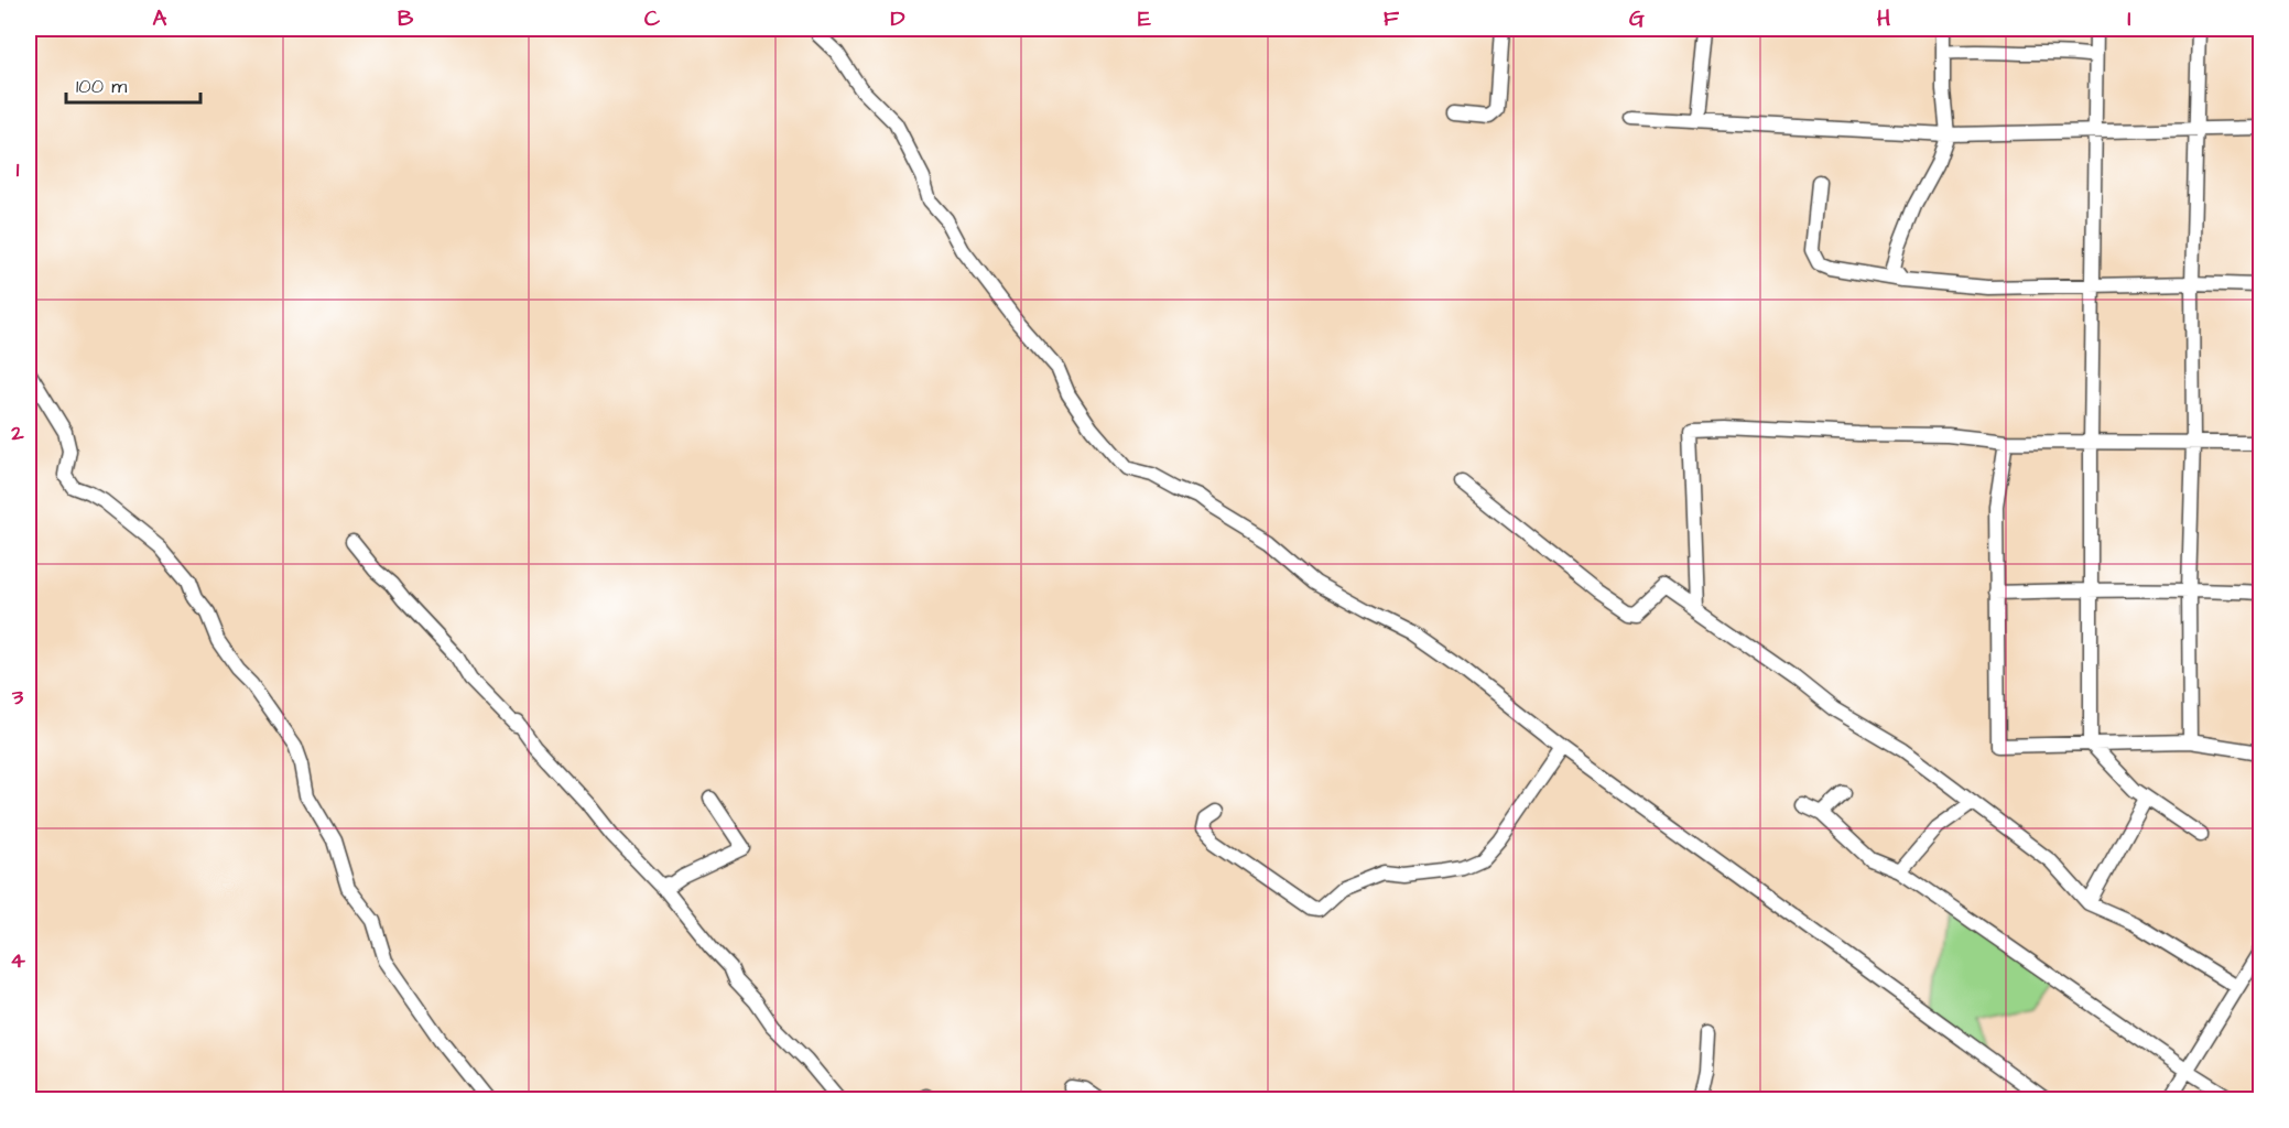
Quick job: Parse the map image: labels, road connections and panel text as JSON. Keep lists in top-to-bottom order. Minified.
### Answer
{"scale_bar":"100 m","grid":{"columns":["A","B","C","D","E","F","G","H","I"],"rows":["1","2","3","4"]}}
